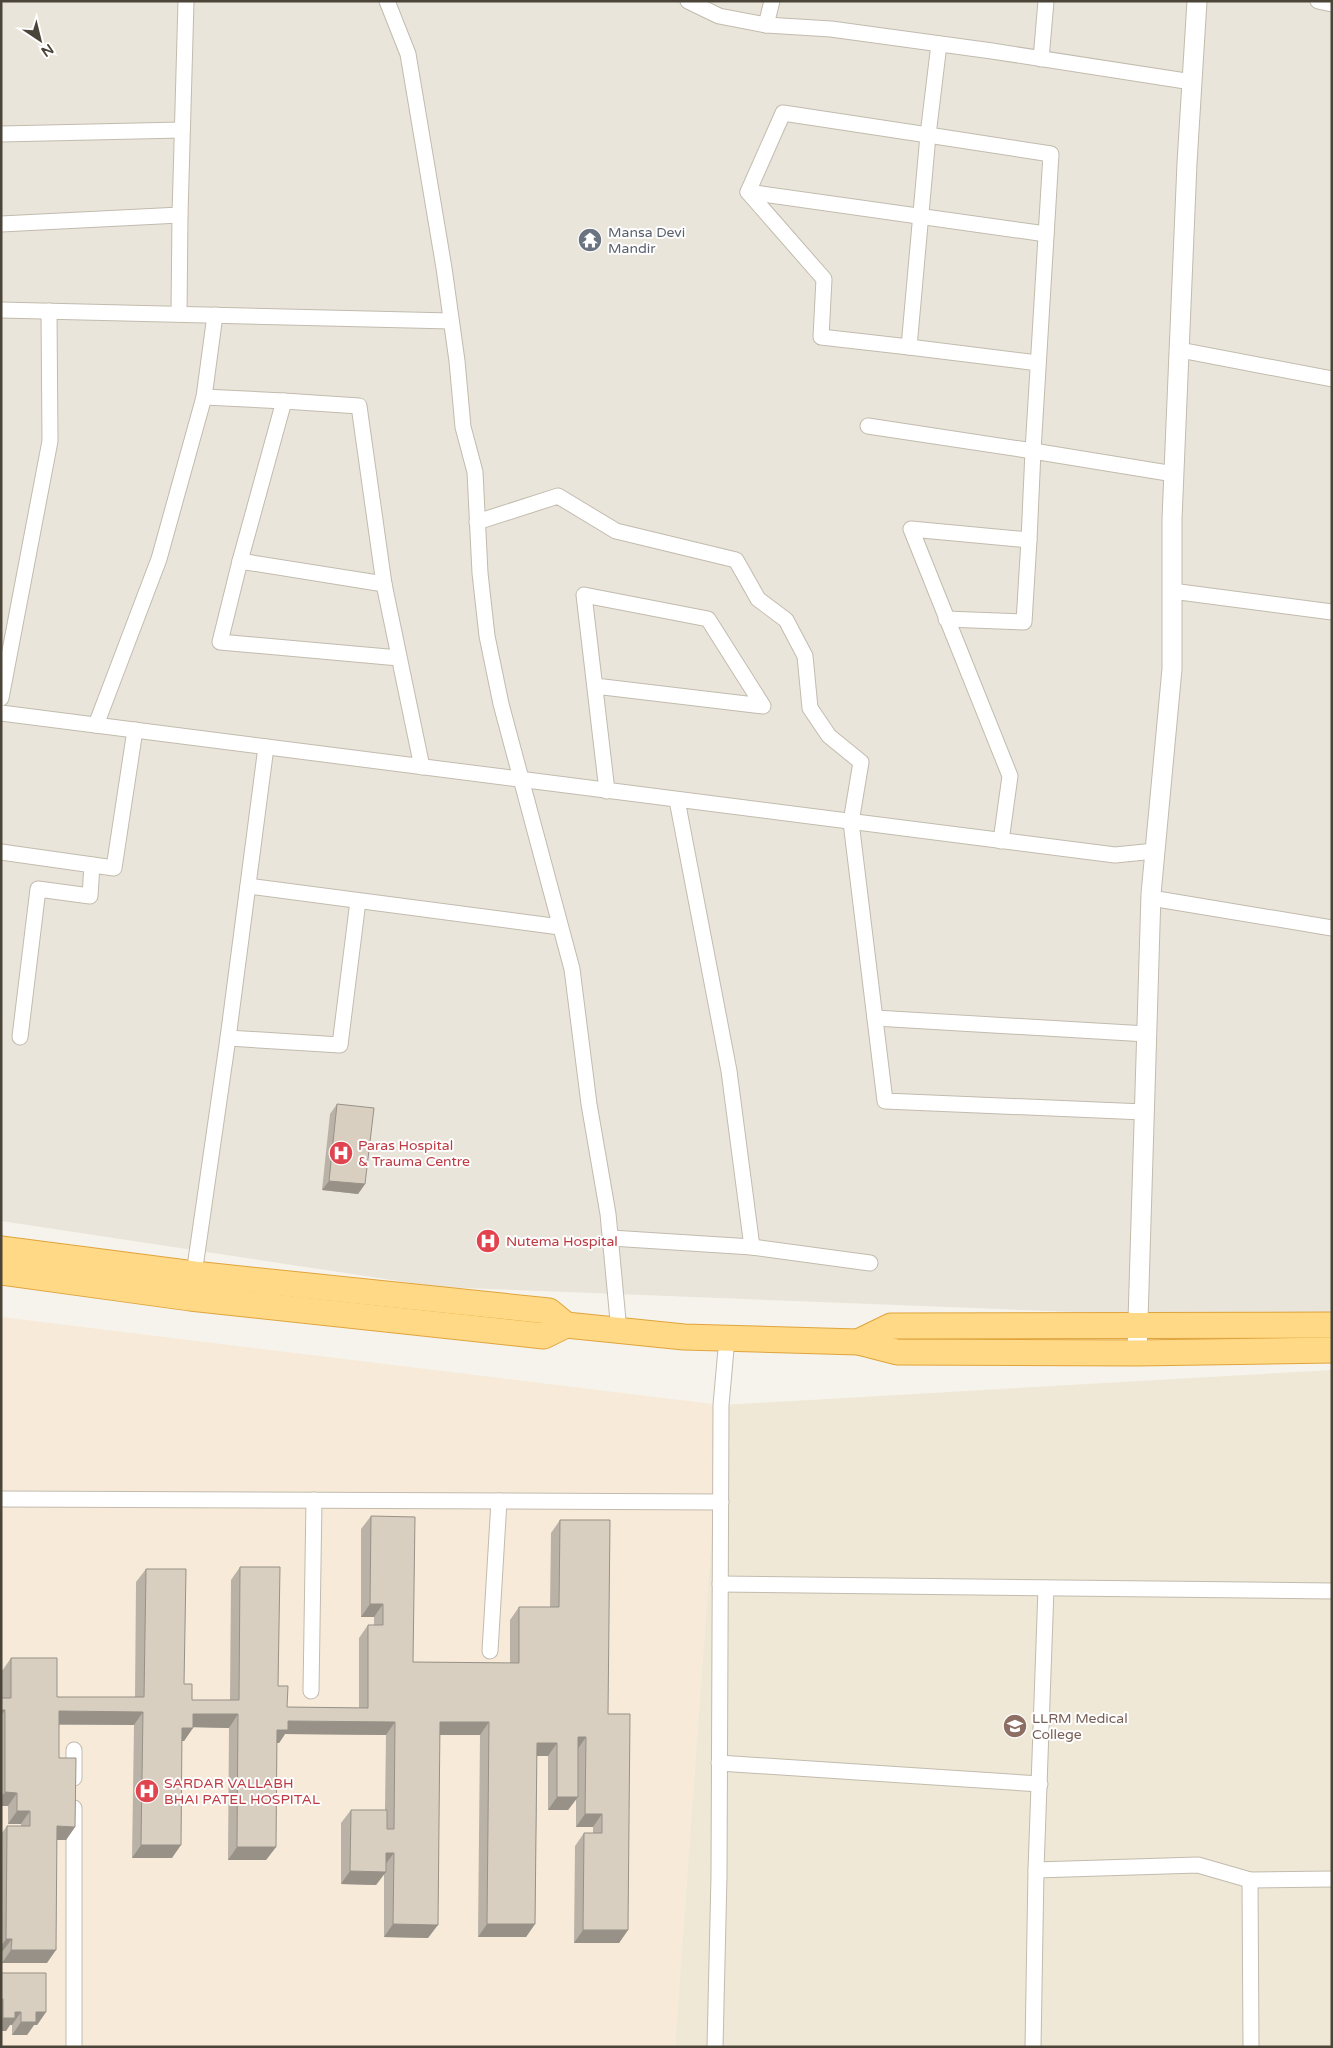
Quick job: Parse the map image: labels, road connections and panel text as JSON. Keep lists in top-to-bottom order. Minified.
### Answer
{"places":{"temple":["Mansa Devi Mandir"],"hospital":["Paras Hospital & Trauma Centre","Nutema Hospital","SARDAR VALLABH BHAI PATEL HOSPITAL"],"school or university":["LLRM Medical College"]},"north":"bottom right"}
